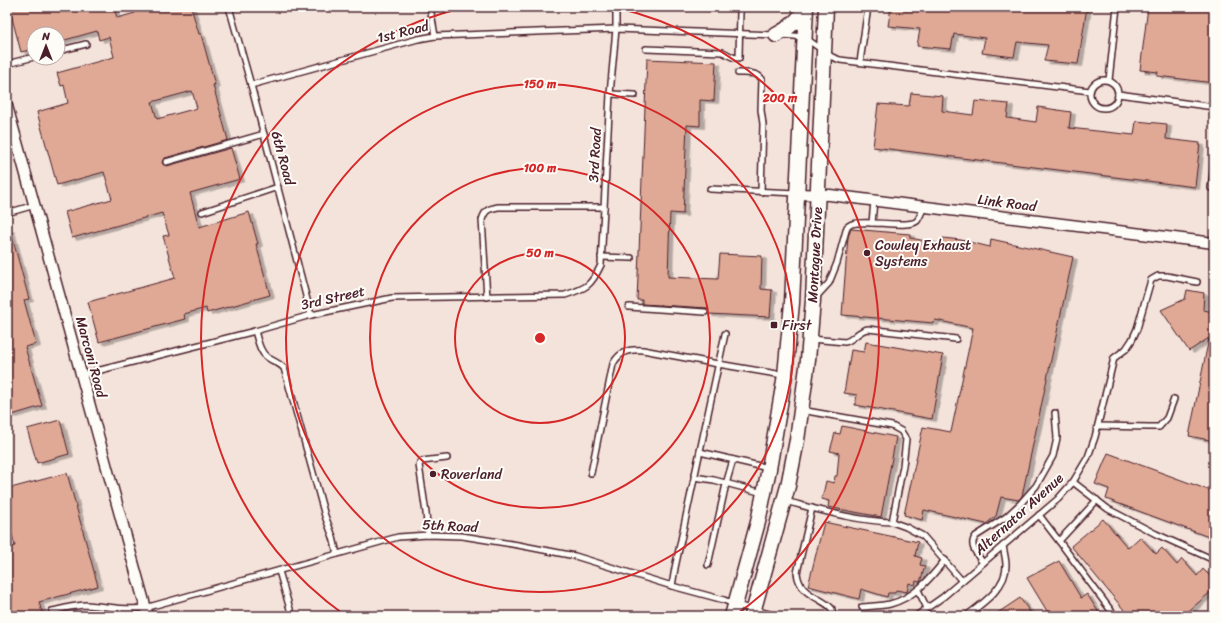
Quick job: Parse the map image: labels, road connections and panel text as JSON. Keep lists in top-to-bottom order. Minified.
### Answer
{"streets":{"main road":["Montague Drive"],"street":["Link Road","Marconi Road"],"lane":["1st Road","3rd Road","6th Road","3rd Street","Alternator Avenue","5th Road"]},"crossings":[["1st Road","3rd Road"],["1st Road","6th Road"],["1st Road","Montague Drive"],["3rd Road","3rd Street"],["6th Road","3rd Street"],["Link Road","Montague Drive"],["Montague Drive","5th Road"],["3rd Street","Marconi Road"],["Marconi Road","5th Road"]],"places":{"other":["Cowley Exhaust Systems","Roverland"],"transit":["First"]},"north":"top","rings":["150 m","200 m","100 m","50 m"]}
